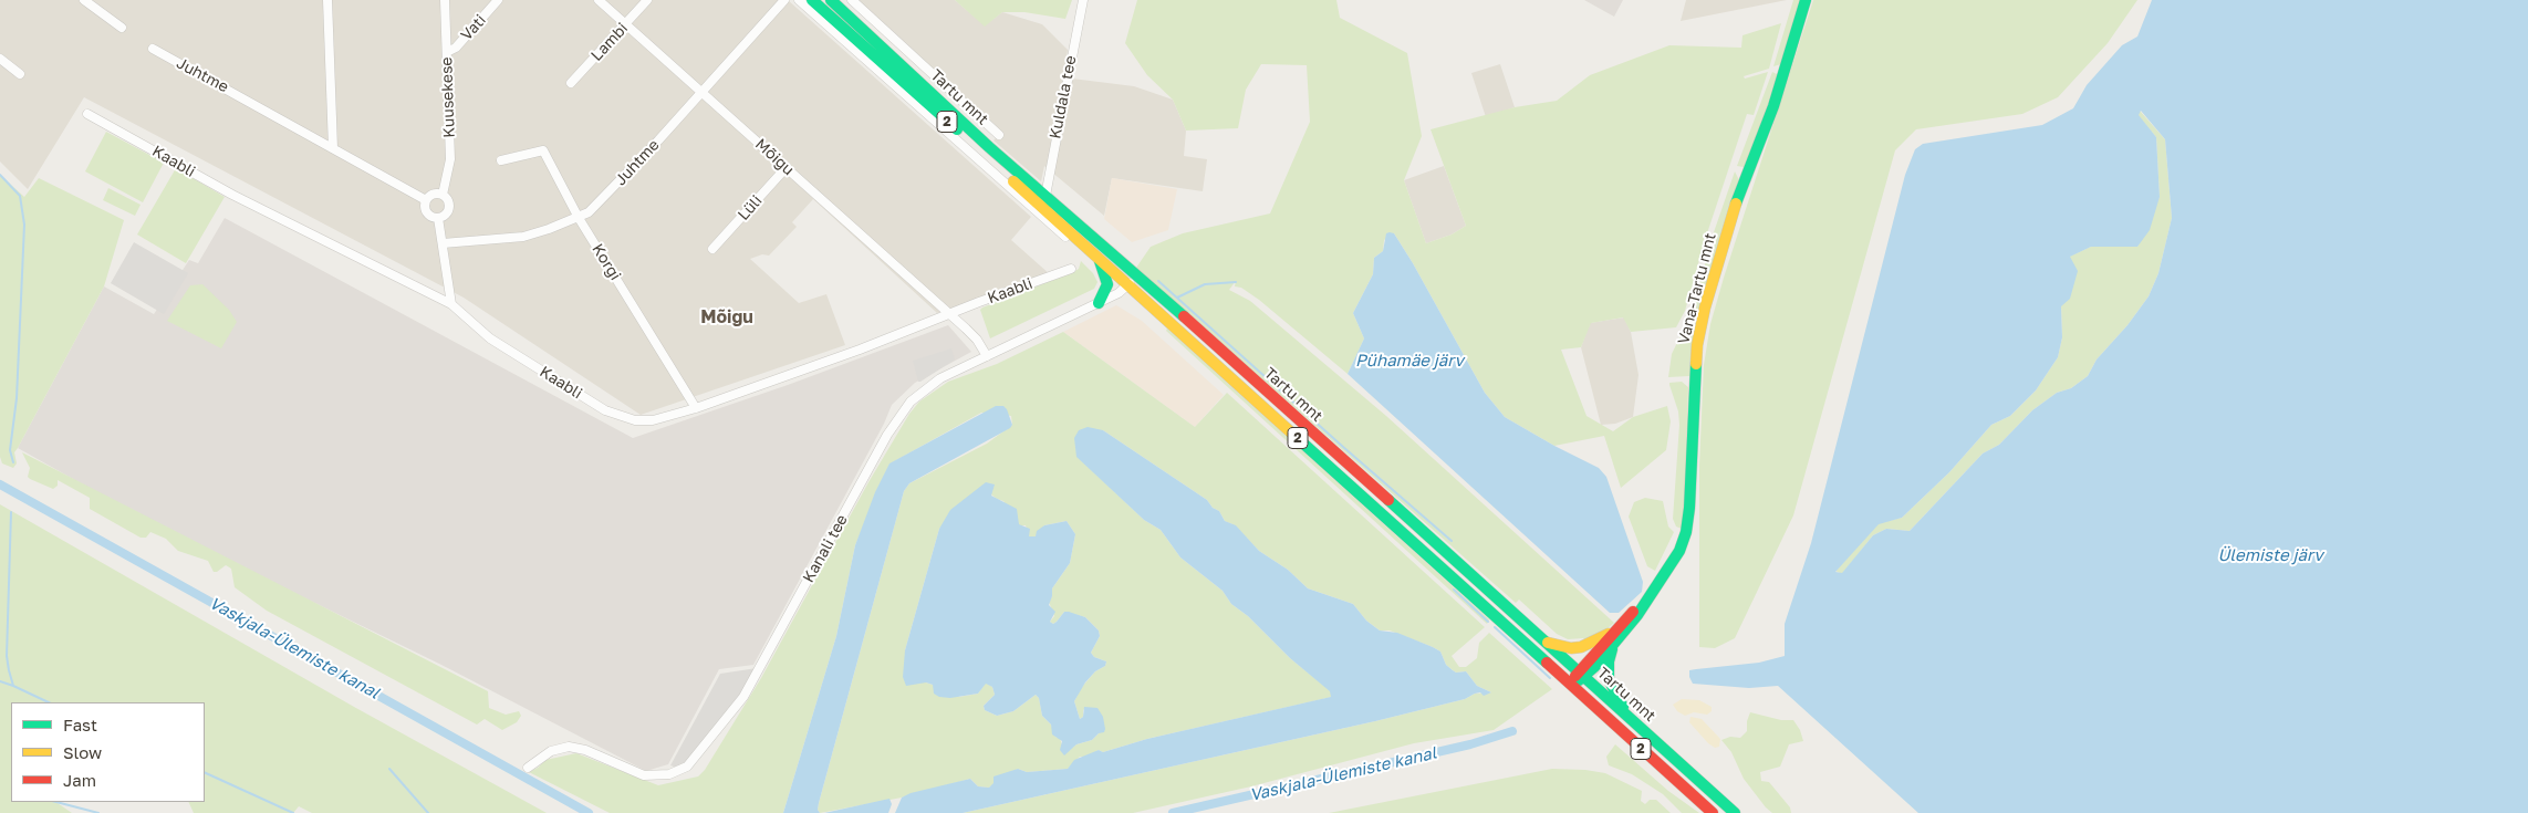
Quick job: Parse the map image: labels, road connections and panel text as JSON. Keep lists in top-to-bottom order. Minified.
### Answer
{"streets":{"main road":["Tartu mnt","2","Vana-Tartu mnt"],"street":["Vati","Lambi","Juhtme","Kuusekese","Kuldala tee","Mõigu","Kaabli","Lüli","Korgi","Kanali tee"]},"crossings":[["Vati","Kuusekese"],["Lambi","Mõigu"],["Juhtme","Kuusekese"],["Juhtme","Mõigu"],["Juhtme","Kaabli"],["Juhtme","Korgi"],["Tartu mnt","Kuldala tee"],["Tartu mnt","Vana-Tartu mnt"],["Tartu mnt","Kanali tee"],["Mõigu","Kaabli"],["Mõigu","Lüli"],["Mõigu","Kanali tee"],["Kaabli","Korgi"]],"districts":["Mõigu"],"water":["Pühamäe järv","Ülemiste järv","Vaskjala-Ülemiste kanal"],"legend":["Fast","Slow","Jam"]}
